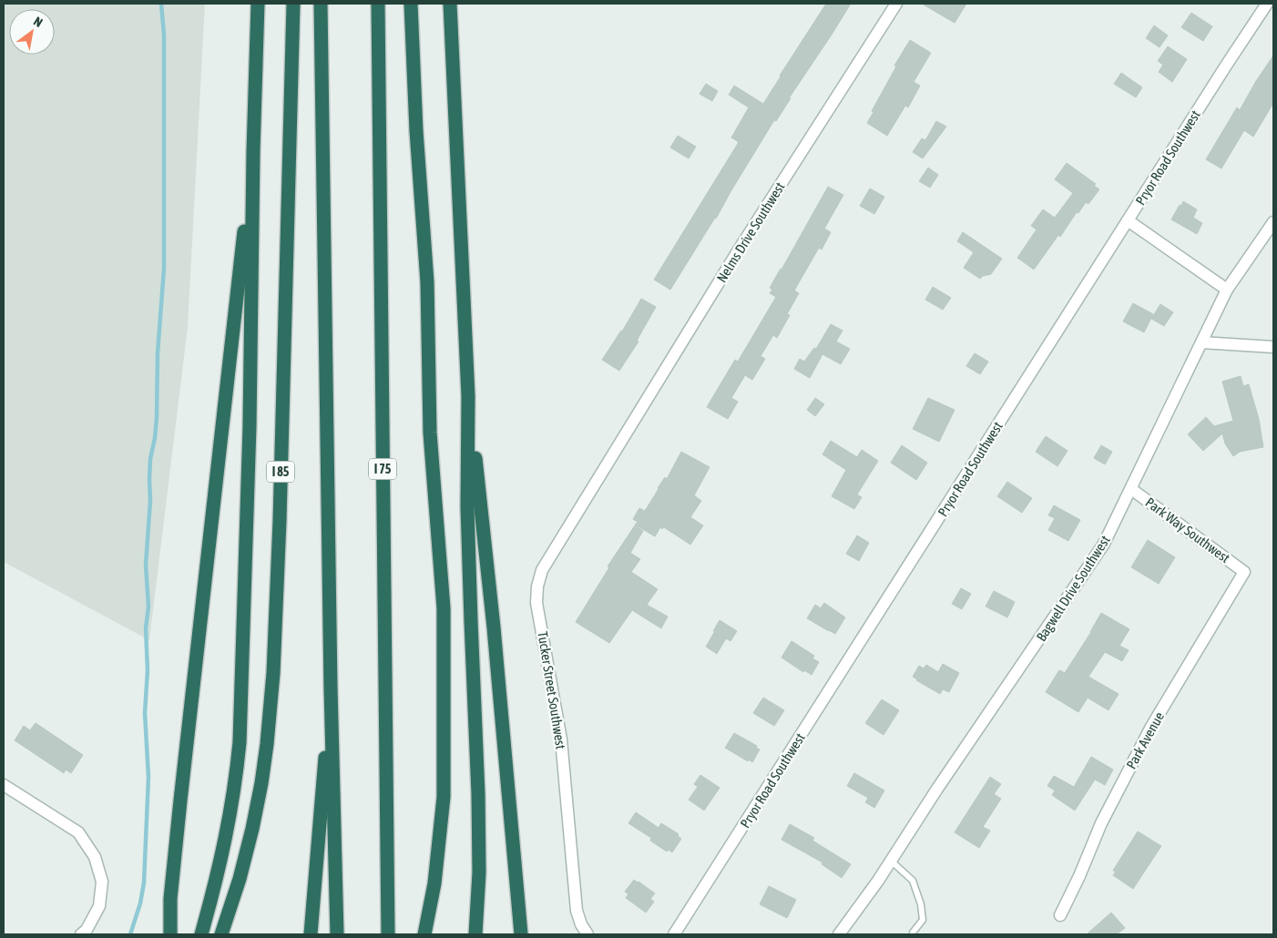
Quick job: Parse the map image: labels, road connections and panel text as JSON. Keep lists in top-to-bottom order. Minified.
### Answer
{"streets":{"highway":["I 75","I 85"],"street":["Pryor Road Southwest","Nelms Drive Southwest","Park Way Southwest","Bagwell Drive Southwest","Tucker Street Southwest","Park Avenue"]},"crossings":[["Nelms Drive Southwest","Tucker Street Southwest"],["Park Way Southwest","Bagwell Drive Southwest"],["Park Way Southwest","Park Avenue"]],"north":"top right"}
